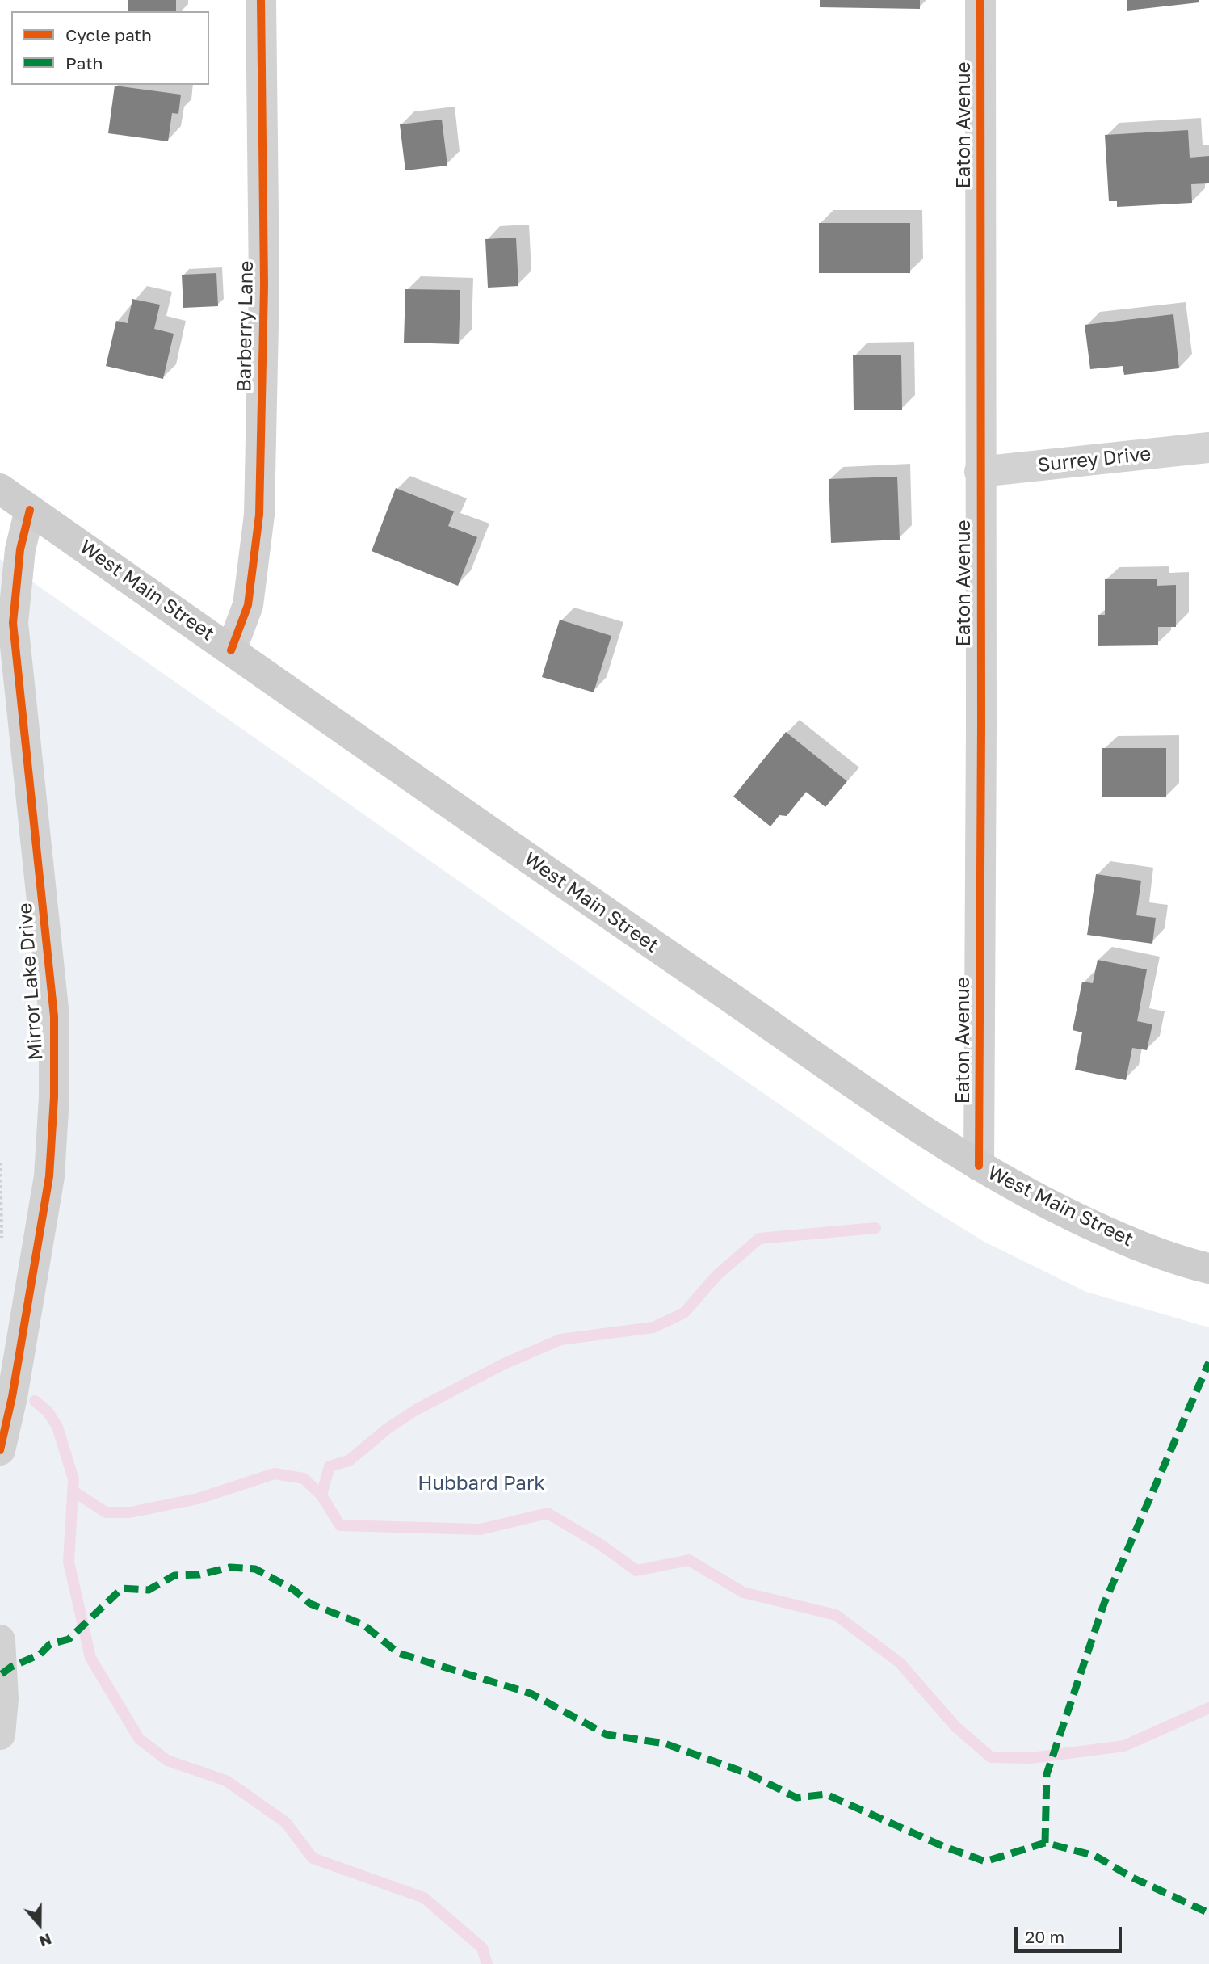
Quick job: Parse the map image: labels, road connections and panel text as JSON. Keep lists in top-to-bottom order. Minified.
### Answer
{"streets":{"main road":["West Main Street"],"street":["Eaton Avenue","Barberry Lane","Surrey Drive","Mirror Lake Drive"]},"crossings":[["Eaton Avenue","Surrey Drive"],["Eaton Avenue","West Main Street"],["Barberry Lane","West Main Street"],["West Main Street","Mirror Lake Drive"]],"parks":["Hubbard Park"],"legend":["Cycle path","Path"],"scale_bar":"20 m","north":"bottom"}
